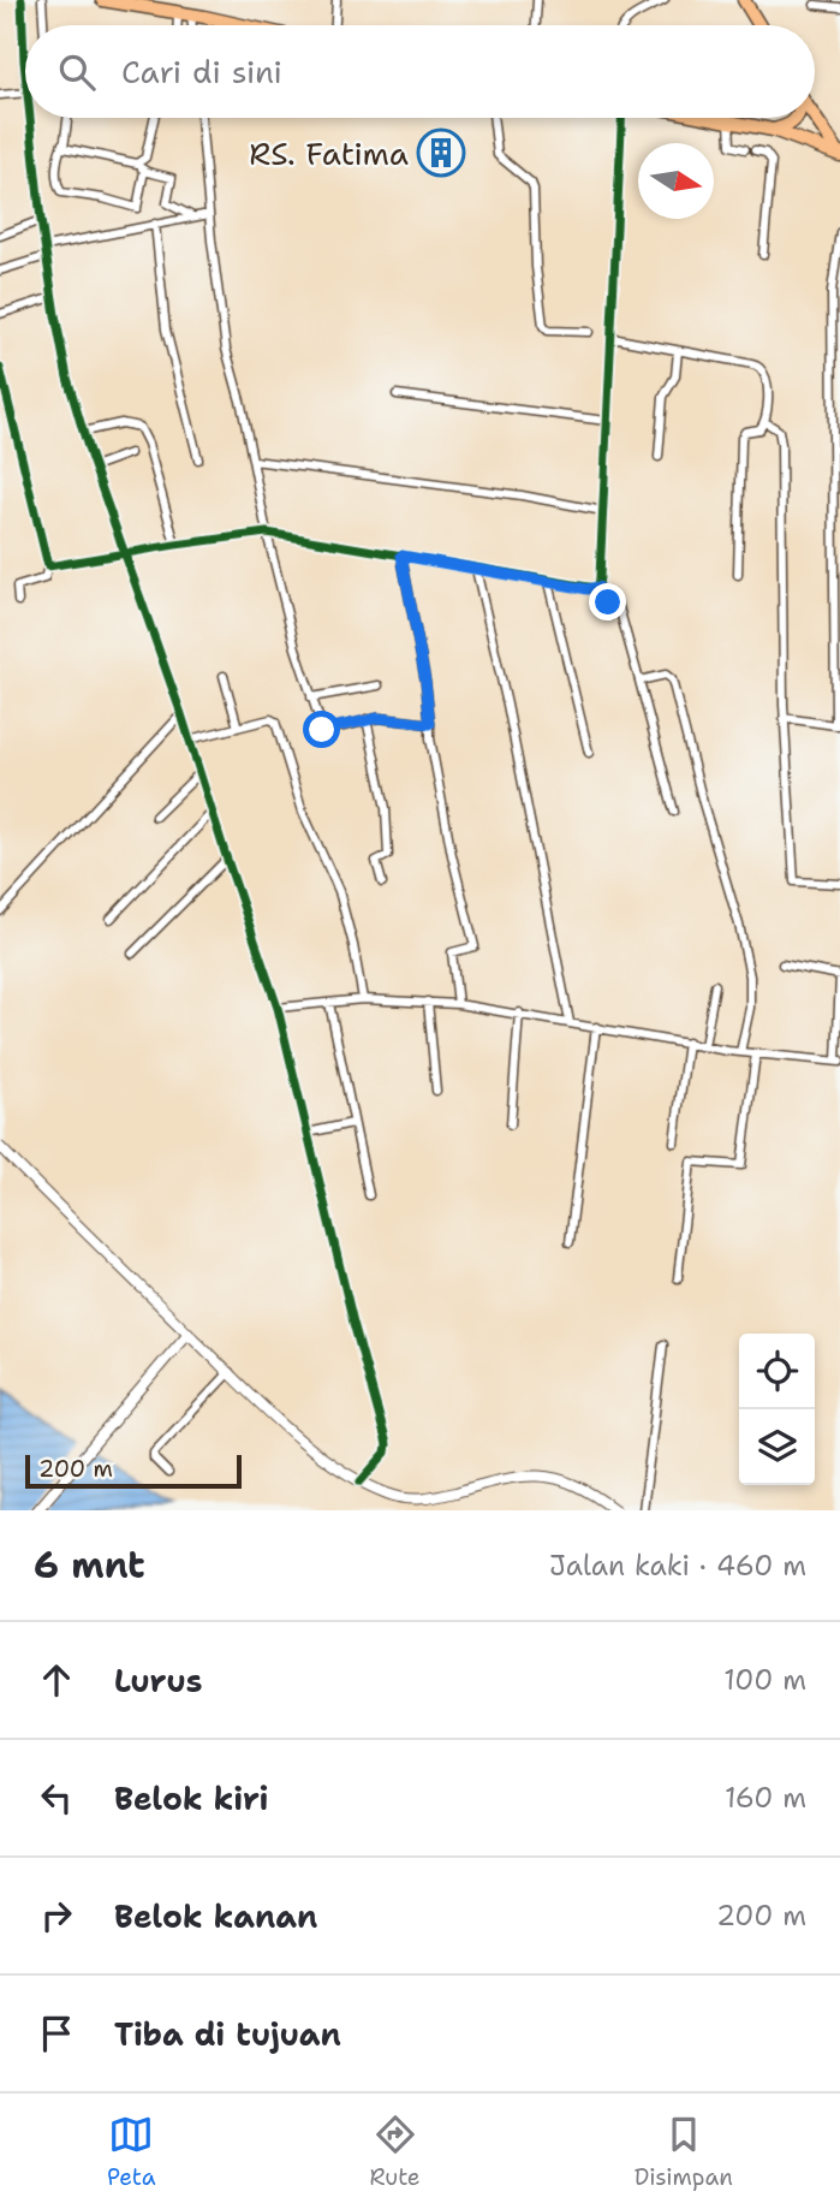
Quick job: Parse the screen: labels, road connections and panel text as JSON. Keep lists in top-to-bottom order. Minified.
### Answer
{"places":{"building":["RS. Fatima"]},"scale_bar":"200 m","north":"right","page":{"search":"Cari di sini","scale":"200 m","heading":["6 mnt","Jalan kaki · 460 m"],"list":[["Lurus","100 m"],["Belok kiri","160 m"],["Belok kanan","200 m"],"Tiba di tujuan"],"nav":["Peta","Rute","Disimpan"]}}
